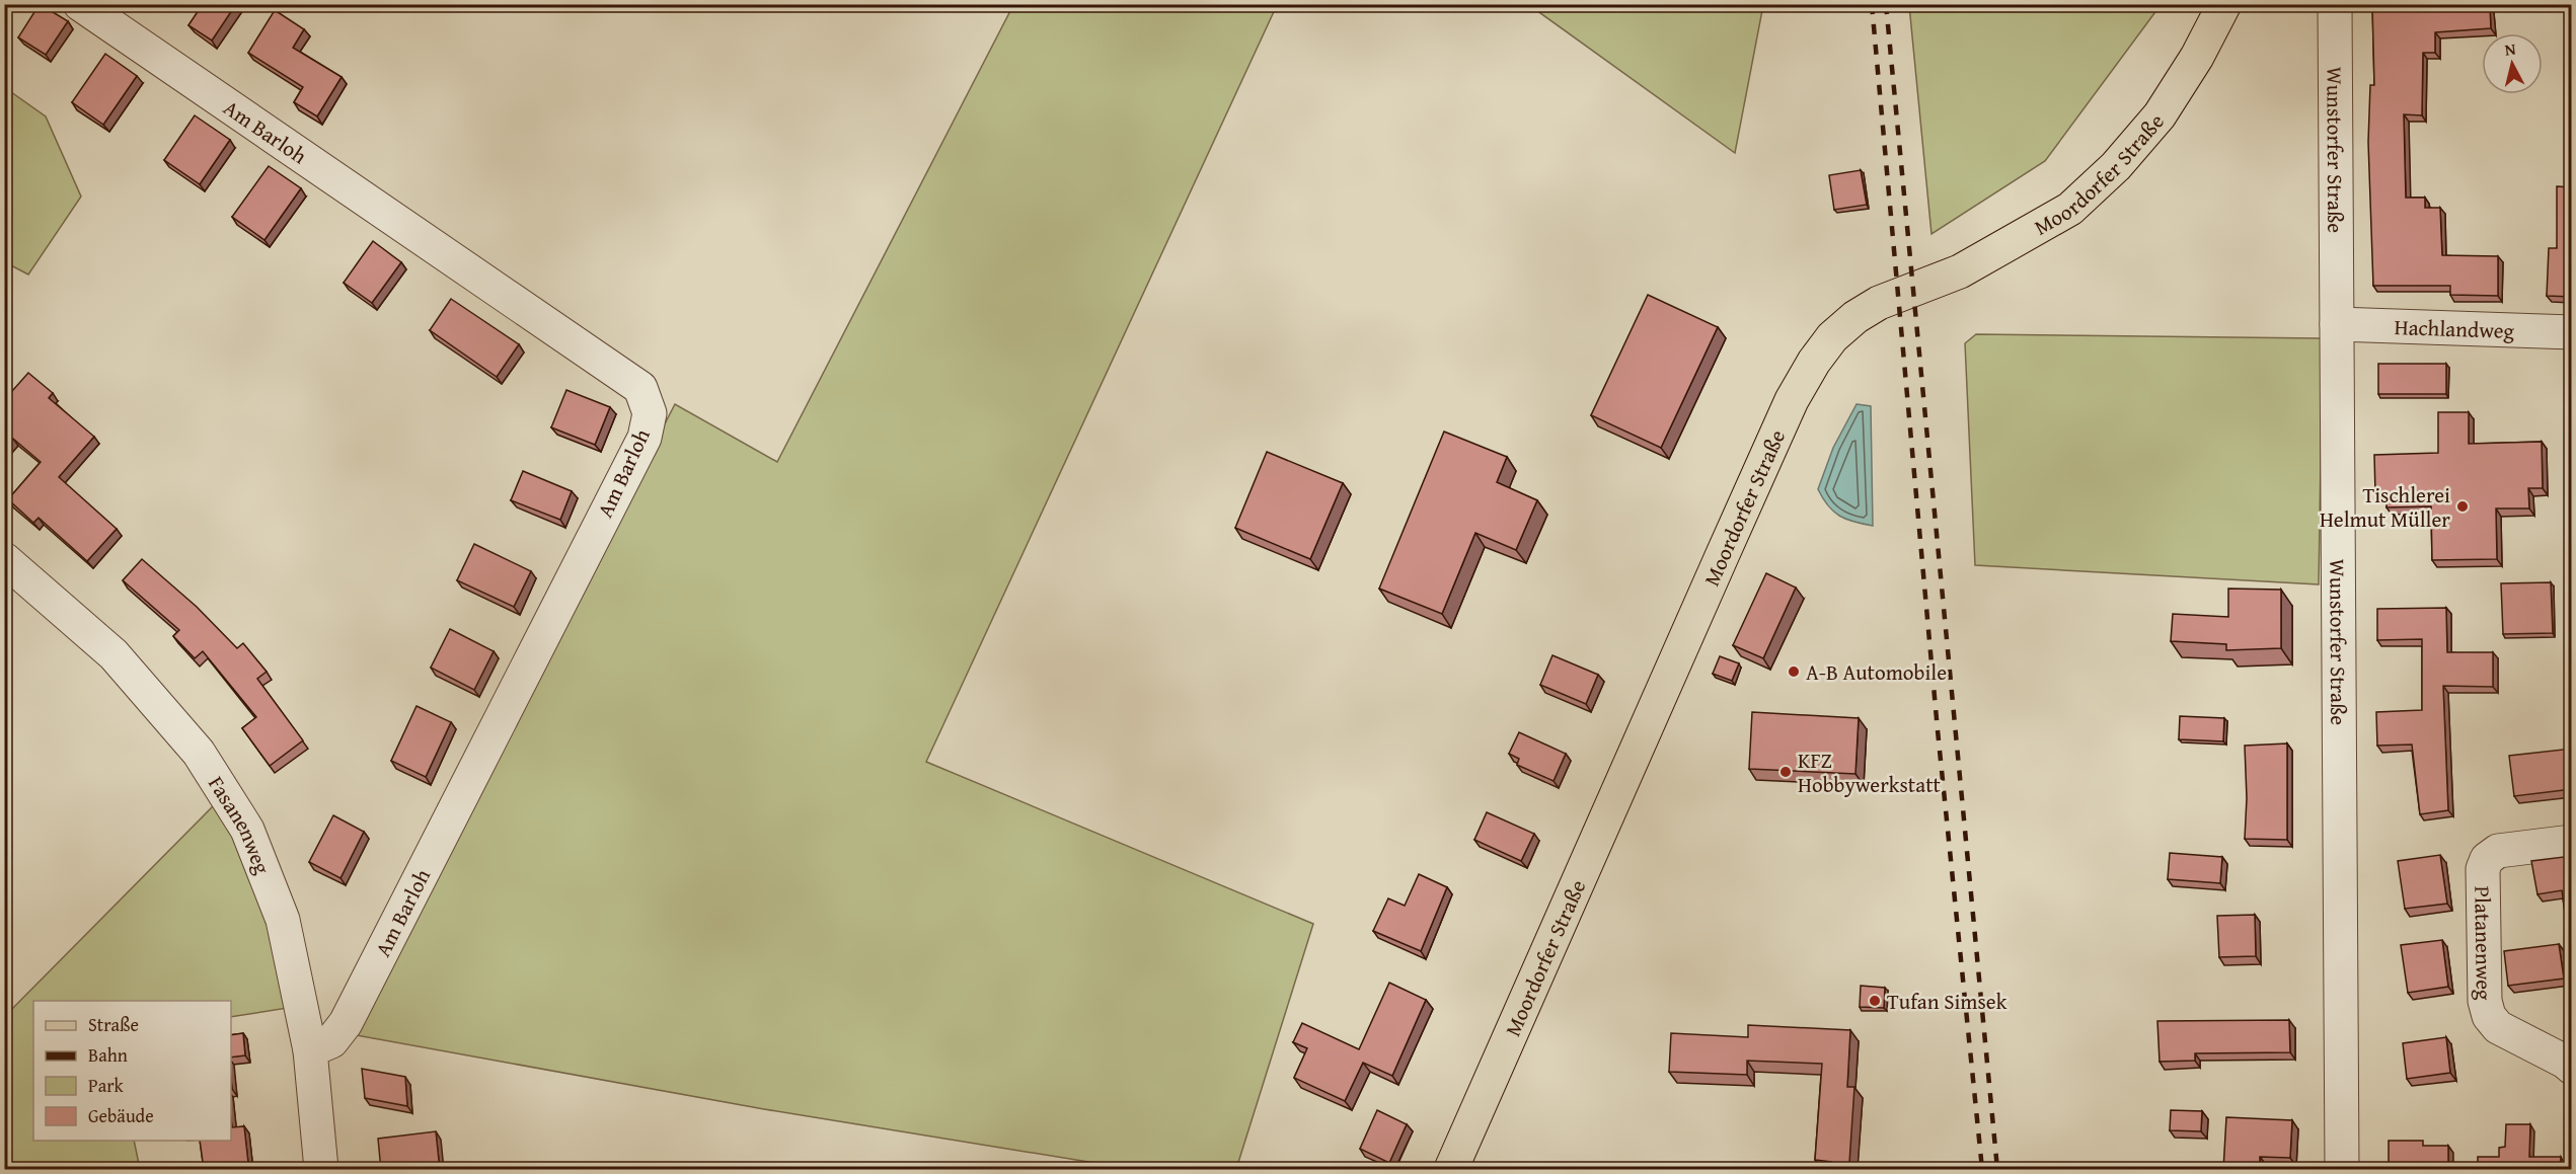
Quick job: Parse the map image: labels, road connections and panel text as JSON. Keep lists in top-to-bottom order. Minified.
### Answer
{"streets":{"main road":["Moordorfer Straße"],"street":["Am Barloh","Wunstorfer Straße","Hachlandweg","Fasanenweg","Platanenweg"]},"crossings":[["Am Barloh","Fasanenweg"],["Wunstorfer Straße","Hachlandweg"]],"places":["Tischlerei Helmut Müller","A-B Automobile","KFZ Hobbywerkstatt","Tufan Simsek"],"legend":["Straße","Bahn","Park","Gebäude"],"north":"top"}
